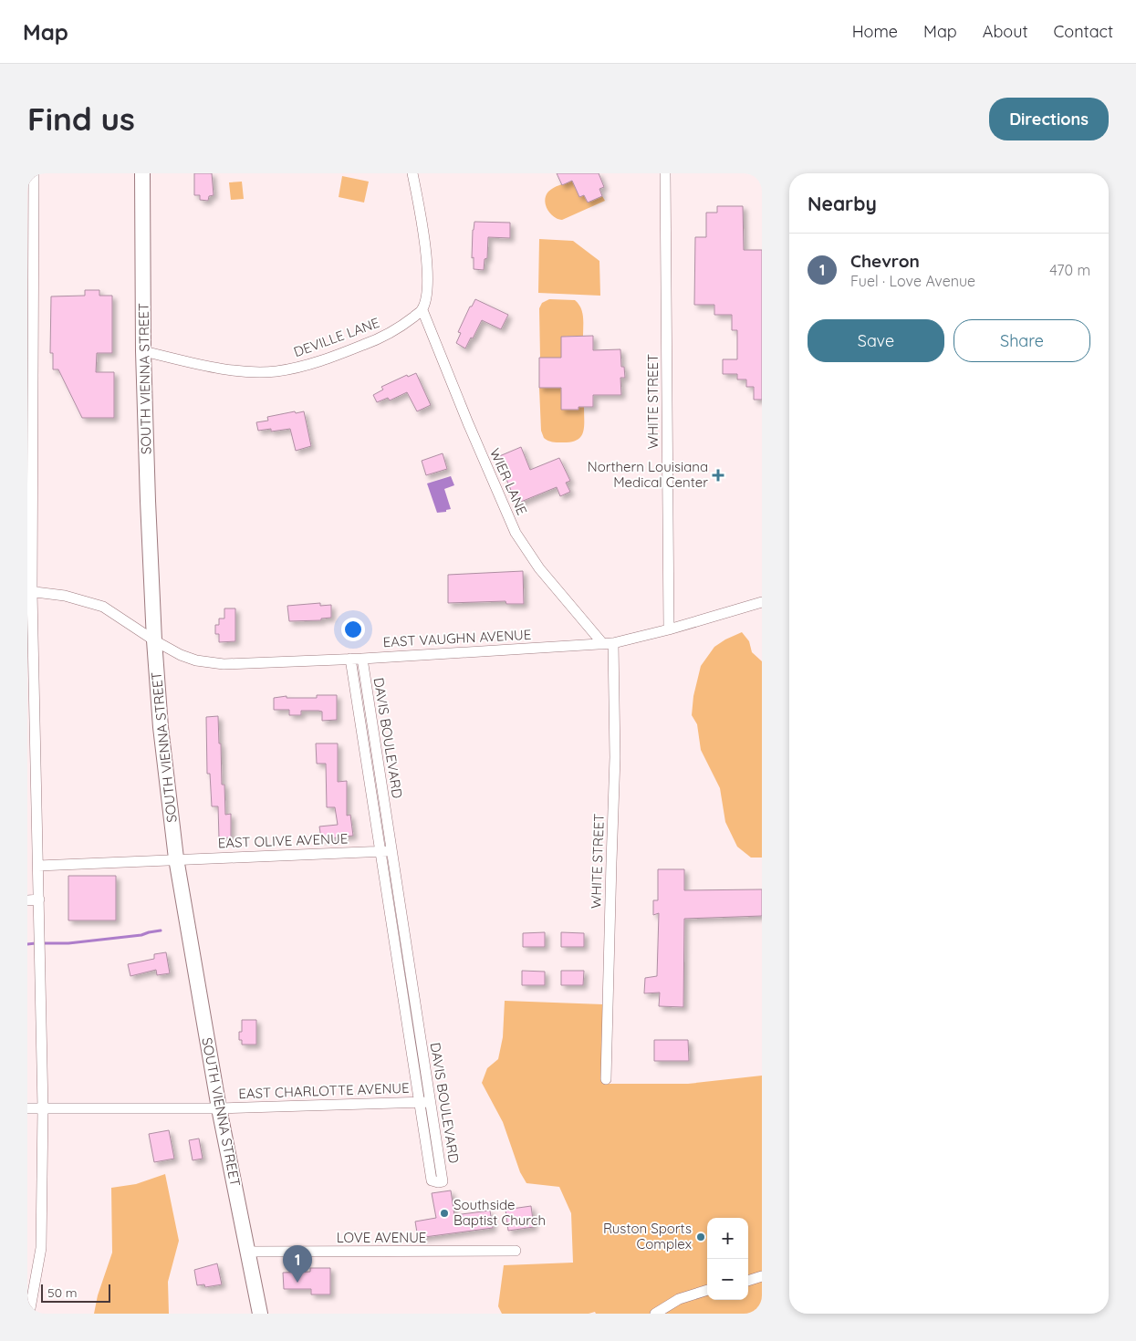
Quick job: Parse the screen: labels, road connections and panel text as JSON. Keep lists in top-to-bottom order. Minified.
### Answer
{"streets":{"highway":["SOUTH VIENNA STREET"],"street":["DEVILLE LANE","WHITE STREET","WIER LANE","EAST VAUGHN AVENUE","DAVIS BOULEVARD","EAST OLIVE AVENUE","EAST CHARLOTTE AVENUE","LOVE AVENUE"]},"crossings":[["DEVILLE LANE","SOUTH VIENNA STREET"],["DEVILLE LANE","WIER LANE"],["SOUTH VIENNA STREET","EAST VAUGHN AVENUE"],["SOUTH VIENNA STREET","EAST OLIVE AVENUE"],["SOUTH VIENNA STREET","EAST CHARLOTTE AVENUE"],["SOUTH VIENNA STREET","LOVE AVENUE"],["WHITE STREET","WIER LANE"],["WHITE STREET","EAST VAUGHN AVENUE"],["WIER LANE","EAST VAUGHN AVENUE"],["EAST VAUGHN AVENUE","DAVIS BOULEVARD"],["DAVIS BOULEVARD","EAST OLIVE AVENUE"],["DAVIS BOULEVARD","EAST CHARLOTTE AVENUE"]],"places":{"health":["Northern Louisiana Medical Center"],"other":["Southside Baptist Church","Ruston Sports Complex"]},"scale_bar":"50 m","page":{"header":"Map","nav":["Home","Map","About","Contact"],"buttons":["Directions",["Save","Share"]],"title":"Find us","heading":"Nearby","list":[{"mark":"1","name":"Chevron","note":"Fuel · Love Avenue","value":"470 m"}],"map_buttons":["+","−"],"pins":"1","scale":"50 m"}}
